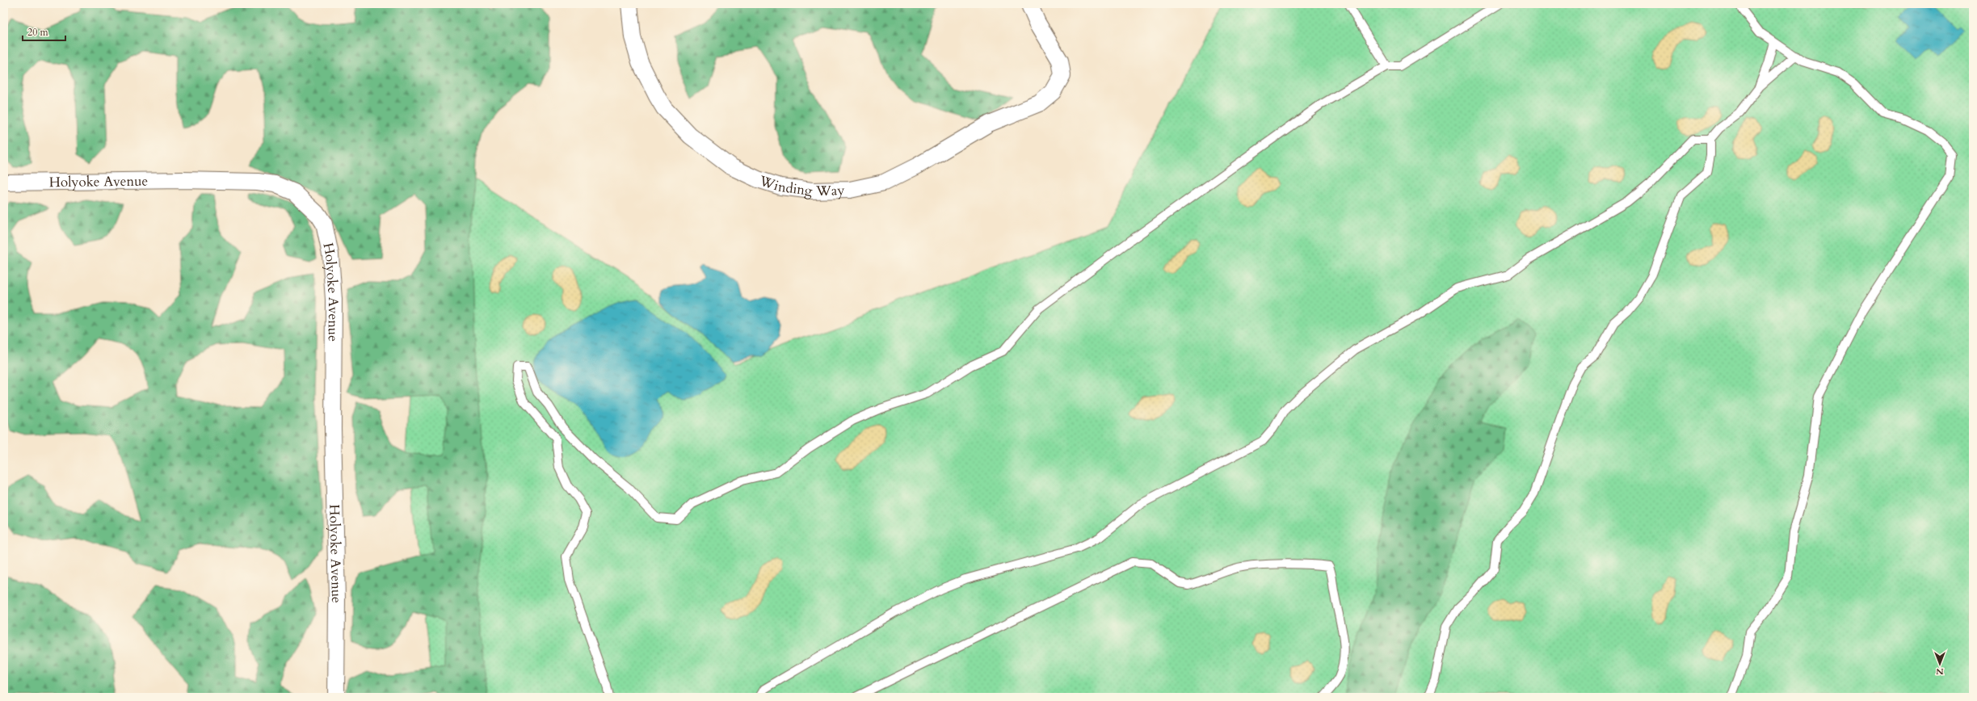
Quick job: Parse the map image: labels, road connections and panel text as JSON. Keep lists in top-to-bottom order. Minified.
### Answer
{"streets":{"street":["Holyoke Avenue","Winding Way"]},"scale_bar":"20 m","north":"bottom"}
